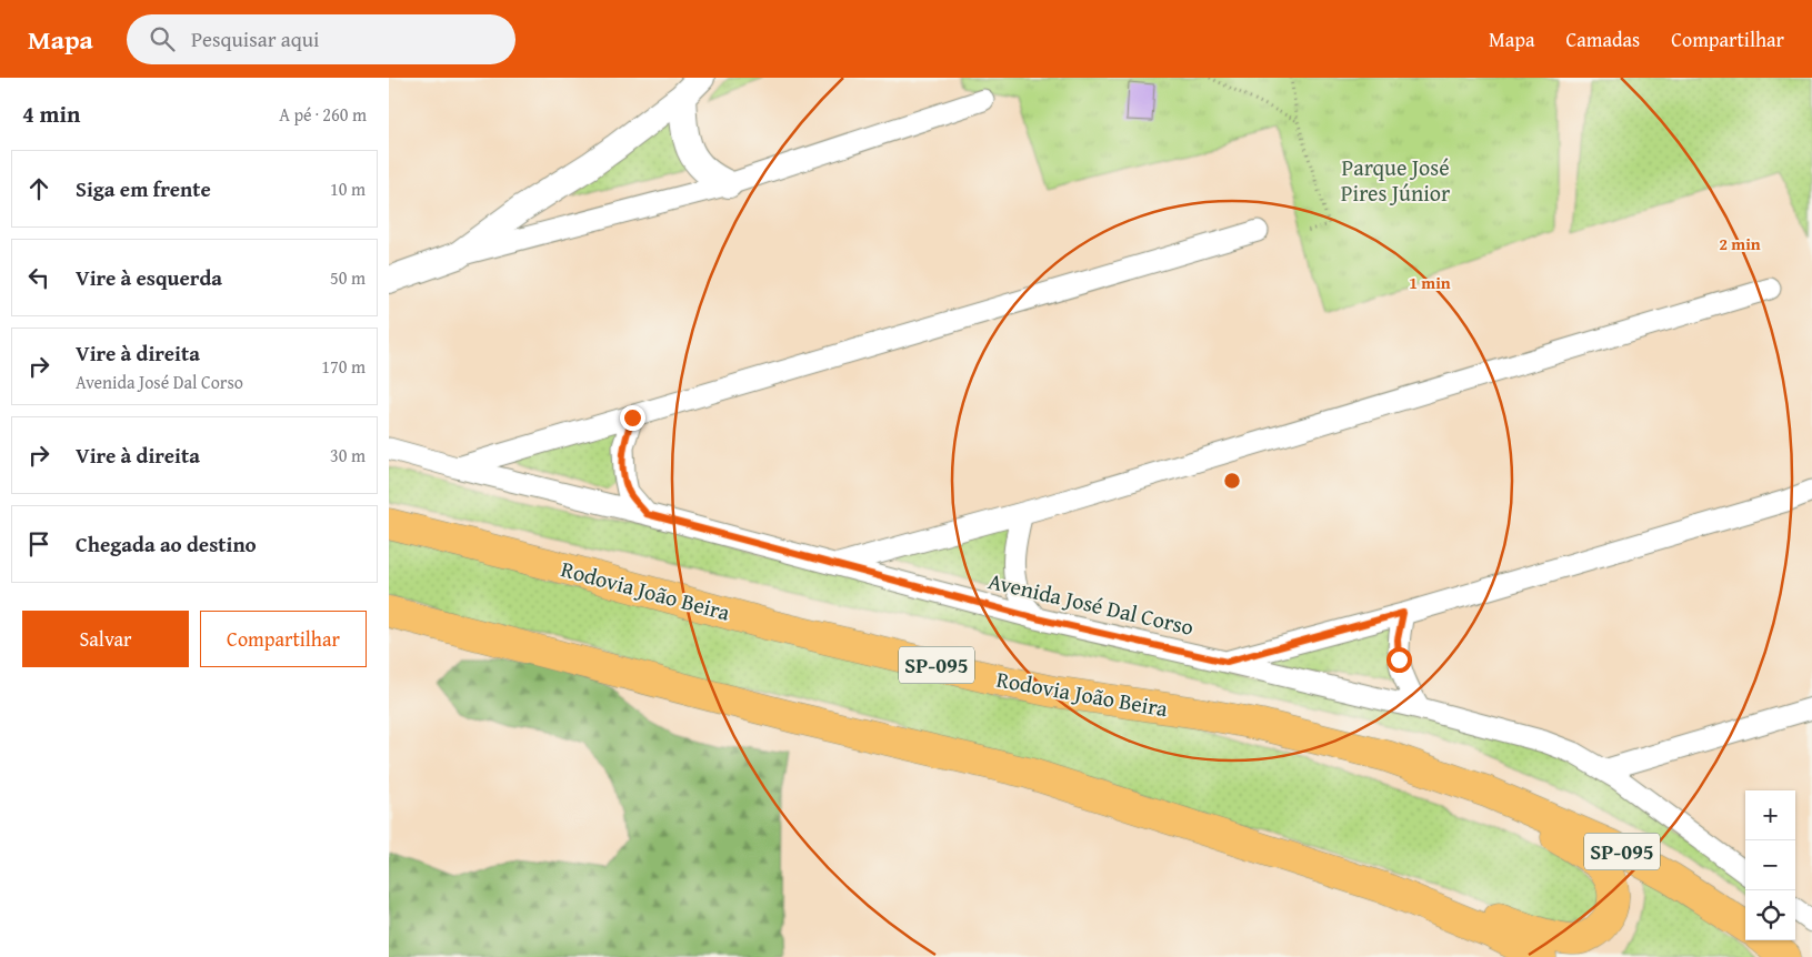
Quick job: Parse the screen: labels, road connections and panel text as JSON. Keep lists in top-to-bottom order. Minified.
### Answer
{"streets":{"main road":["Rodovia João Beira","SP-095"],"street":["Avenida José Dal Corso"]},"parks":["Parque José Pires Júnior"],"page":{"header":"Mapa","search":"Pesquisar aqui","nav":["Mapa","Camadas","Compartilhar"],"heading":["4 min","A pé · 260 m"],"list":[["Siga em frente","10 m"],["Vire à esquerda","50 m"],["Vire à direita","Avenida José Dal Corso","170 m"],["Vire à direita","30 m"],"Chegada ao destino"],"buttons":["Salvar","Compartilhar"],"map_buttons":["+","−"]},"rings":["2 min","1 min"]}
